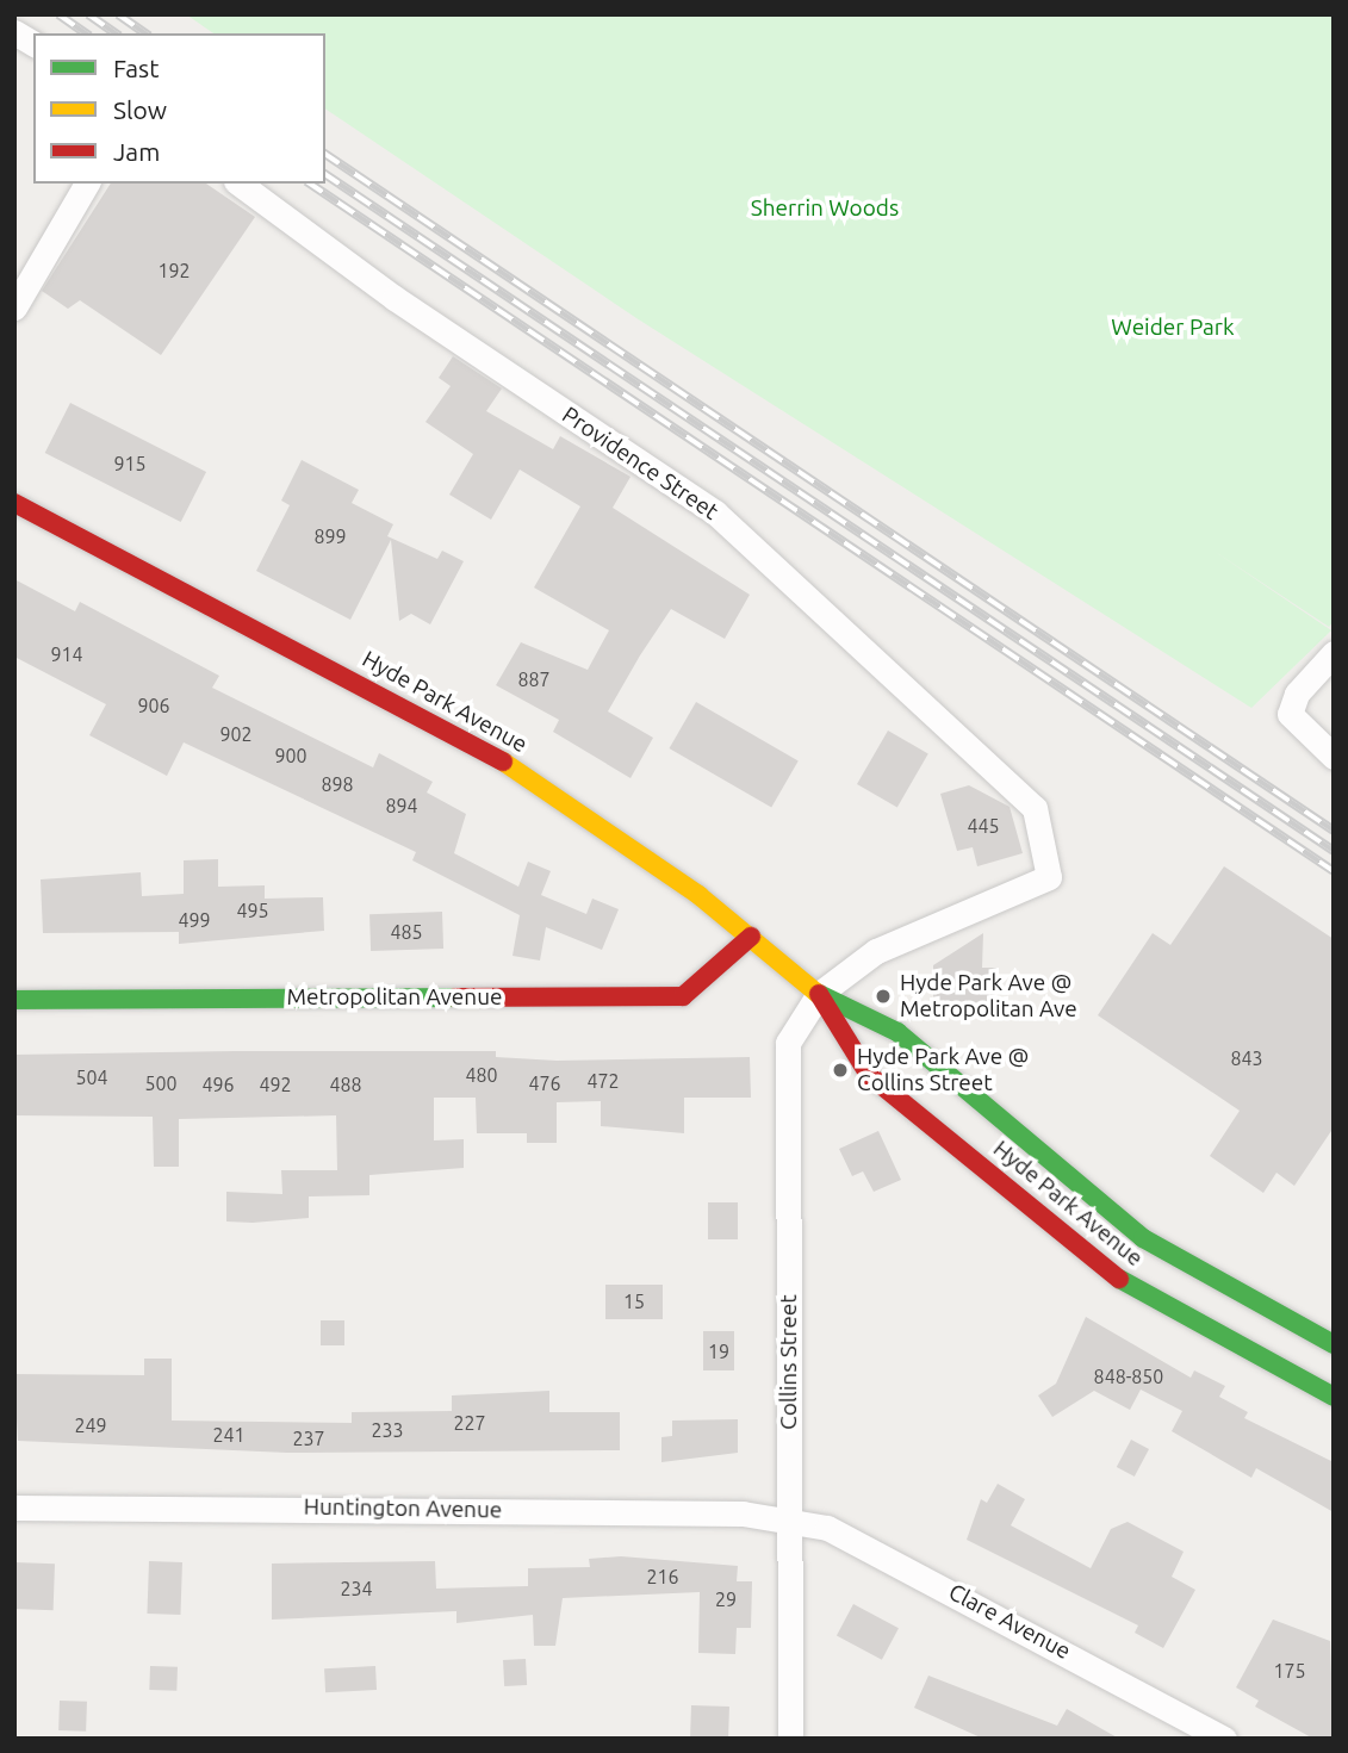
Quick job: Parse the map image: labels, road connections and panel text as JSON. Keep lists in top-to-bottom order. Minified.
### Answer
{"streets":{"main road":["Hyde Park Avenue","Metropolitan Avenue"],"street":["Providence Street","Collins Street","Huntington Avenue","Clare Avenue"]},"crossings":[["Providence Street","Hyde Park Avenue"],["Providence Street","Collins Street"],["Hyde Park Avenue","Metropolitan Avenue"],["Hyde Park Avenue","Collins Street"],["Collins Street","Huntington Avenue"],["Collins Street","Clare Avenue"],["Huntington Avenue","Clare Avenue"]],"parks":["Sherrin Woods","Weider Park"],"places":["Hyde Park Ave @ Metropolitan Ave","Hyde Park Ave @ Collins Street"],"house_numbers":["192","915","899","914","887","906","902","900","898","894","445","495","499","485","843","480","504","472","500","476","496","492","488","15","19","848-850","227","249","233","241","237","216","234","29","175"],"legend":["Fast","Slow","Jam"]}
